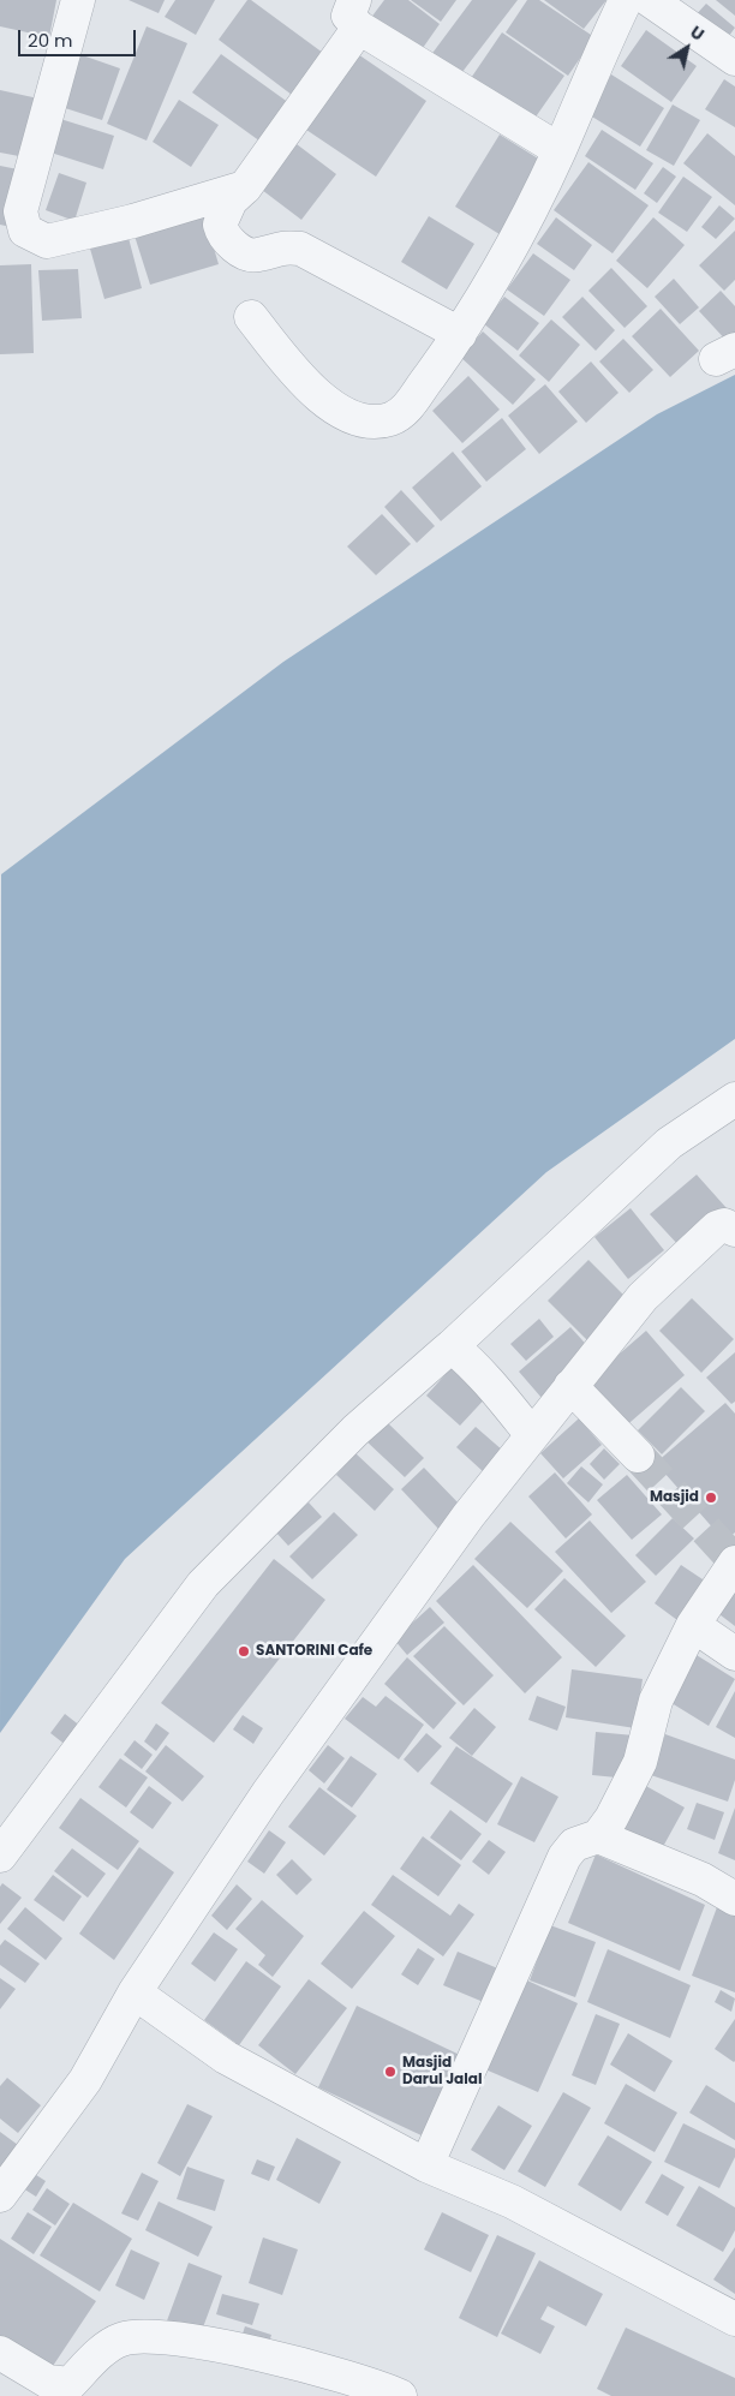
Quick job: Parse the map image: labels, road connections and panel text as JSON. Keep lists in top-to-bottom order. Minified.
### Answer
{"places":["Masjid","SANTORINI Cafe","Masjid Darul Jalal"],"scale_bar":"20 m","north":"top right"}
